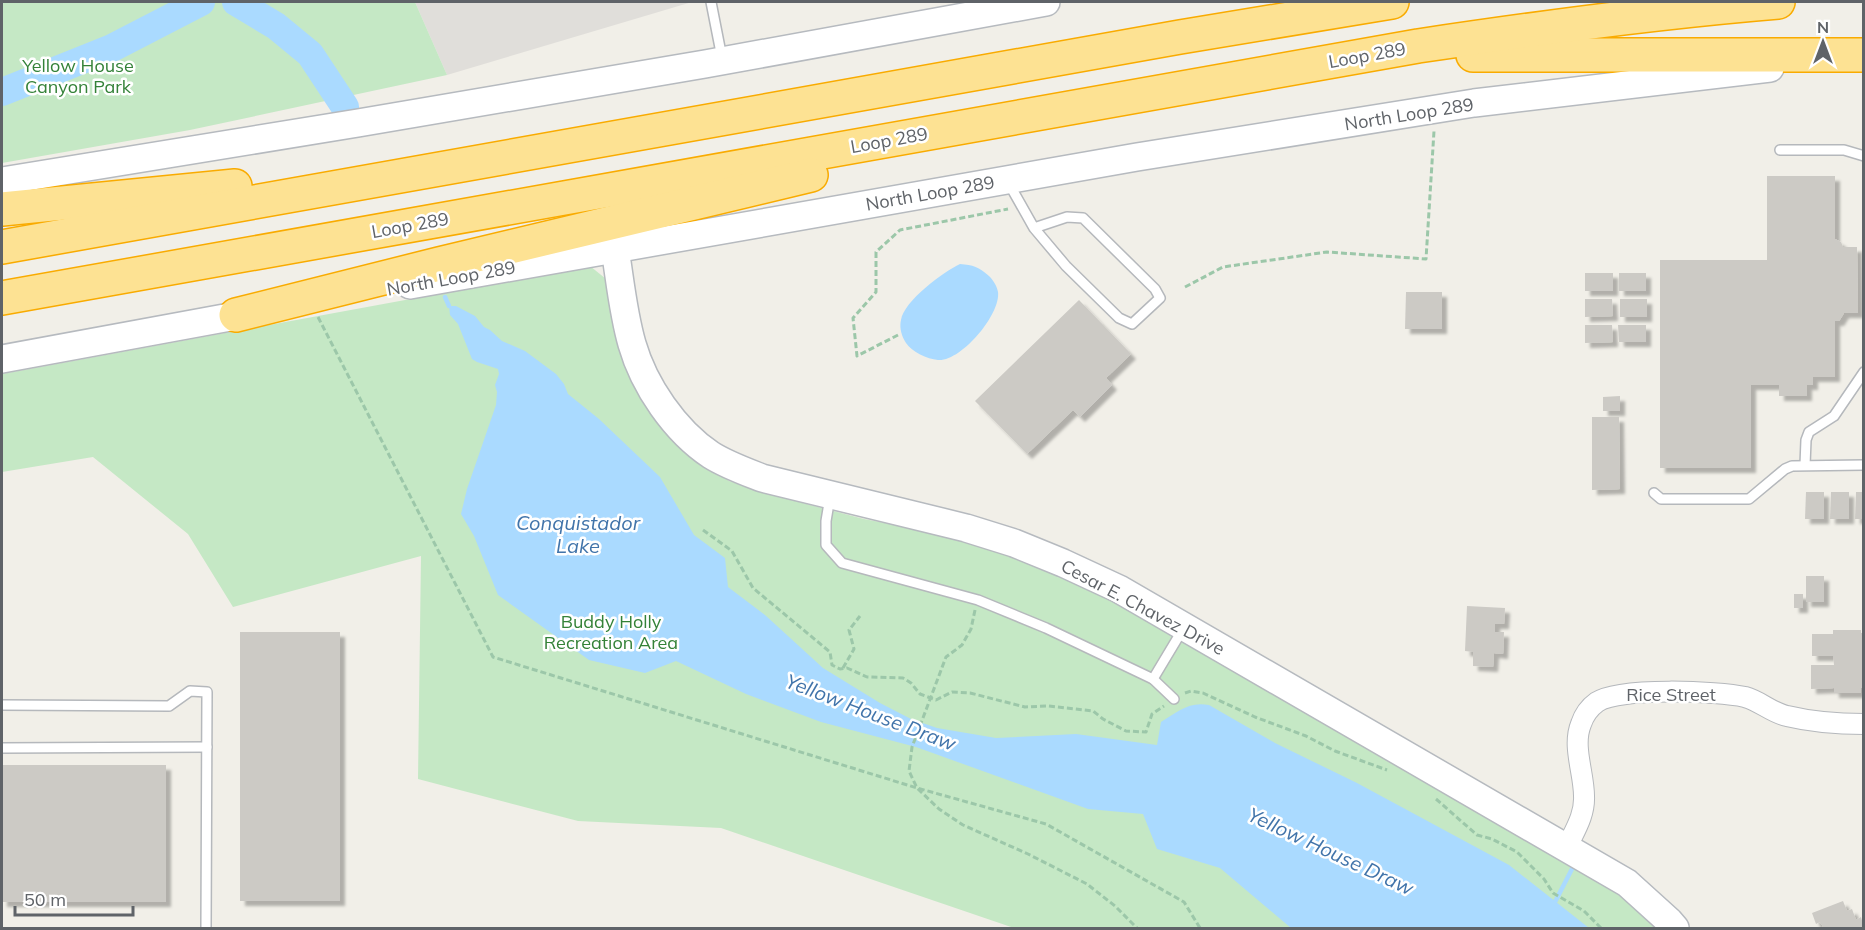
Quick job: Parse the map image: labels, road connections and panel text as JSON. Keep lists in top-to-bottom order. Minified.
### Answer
{"streets":{"highway":["Loop 289"],"main road":["North Loop 289","Cesar E. Chavez Drive"],"street":["Rice Street"]},"crossings":[["North Loop 289","Cesar E. Chavez Drive"],["Cesar E. Chavez Drive","Rice Street"]],"water":["Conquistador Lake","Yellow House Draw"],"parks":["Yellow House Canyon Park","Buddy Holly Recreation Area"],"scale_bar":"50 m","north":"top"}
